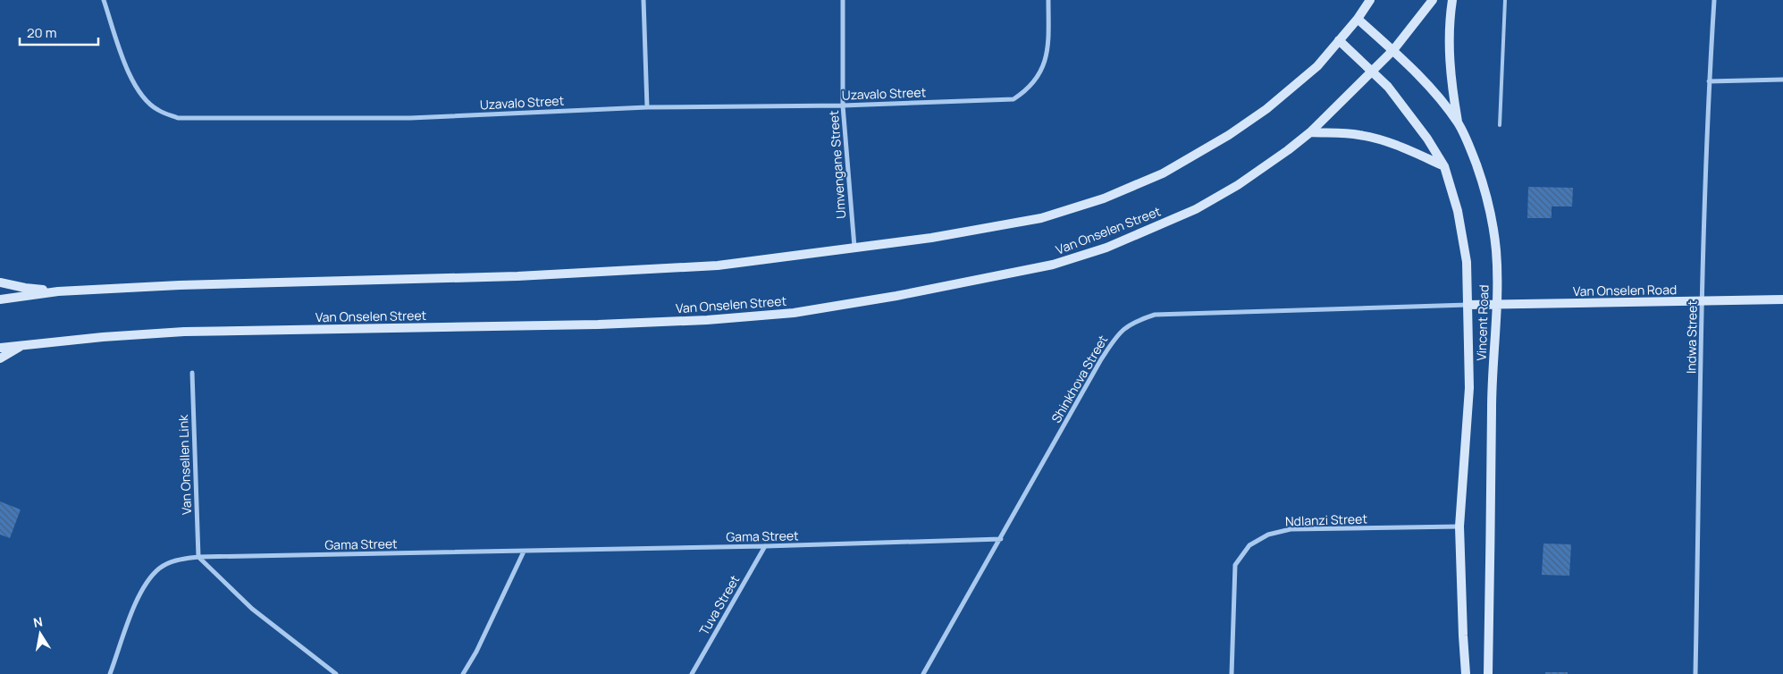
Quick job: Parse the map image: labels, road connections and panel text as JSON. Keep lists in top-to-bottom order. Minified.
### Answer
{"streets":{"main road":["Van Onselen Street","Van Onselen Road","Vincent Road"],"street":["Uzavalo Street","Umvengane Street","Indwa Street","Shinkhova Street","Van Onsellen Link","Ndlanzi Street","Gama Street","Tuva Street"]},"crossings":[["Uzavalo Street","Umvengane Street"],["Van Onselen Street","Vincent Road"],["Van Onselen Road","Vincent Road"],["Van Onselen Road","Indwa Street"],["Van Onselen Road","Shinkhova Street"],["Vincent Road","Shinkhova Street"],["Vincent Road","Ndlanzi Street"],["Shinkhova Street","Gama Street"],["Van Onsellen Link","Gama Street"],["Gama Street","Tuva Street"]],"scale_bar":"20 m","north":"top"}
